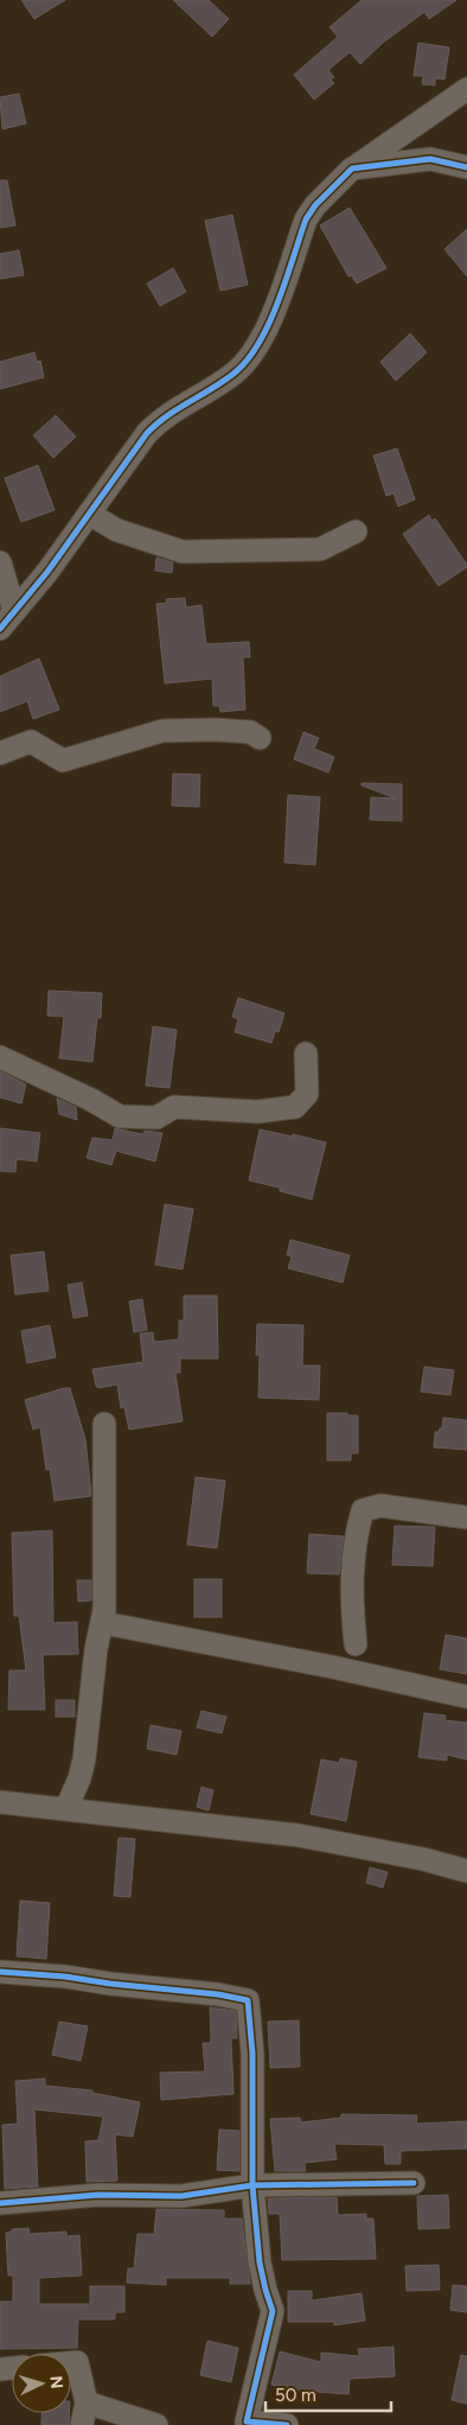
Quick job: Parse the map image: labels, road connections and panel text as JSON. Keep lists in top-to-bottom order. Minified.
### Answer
{"scale_bar":"50 m","north":"right"}
